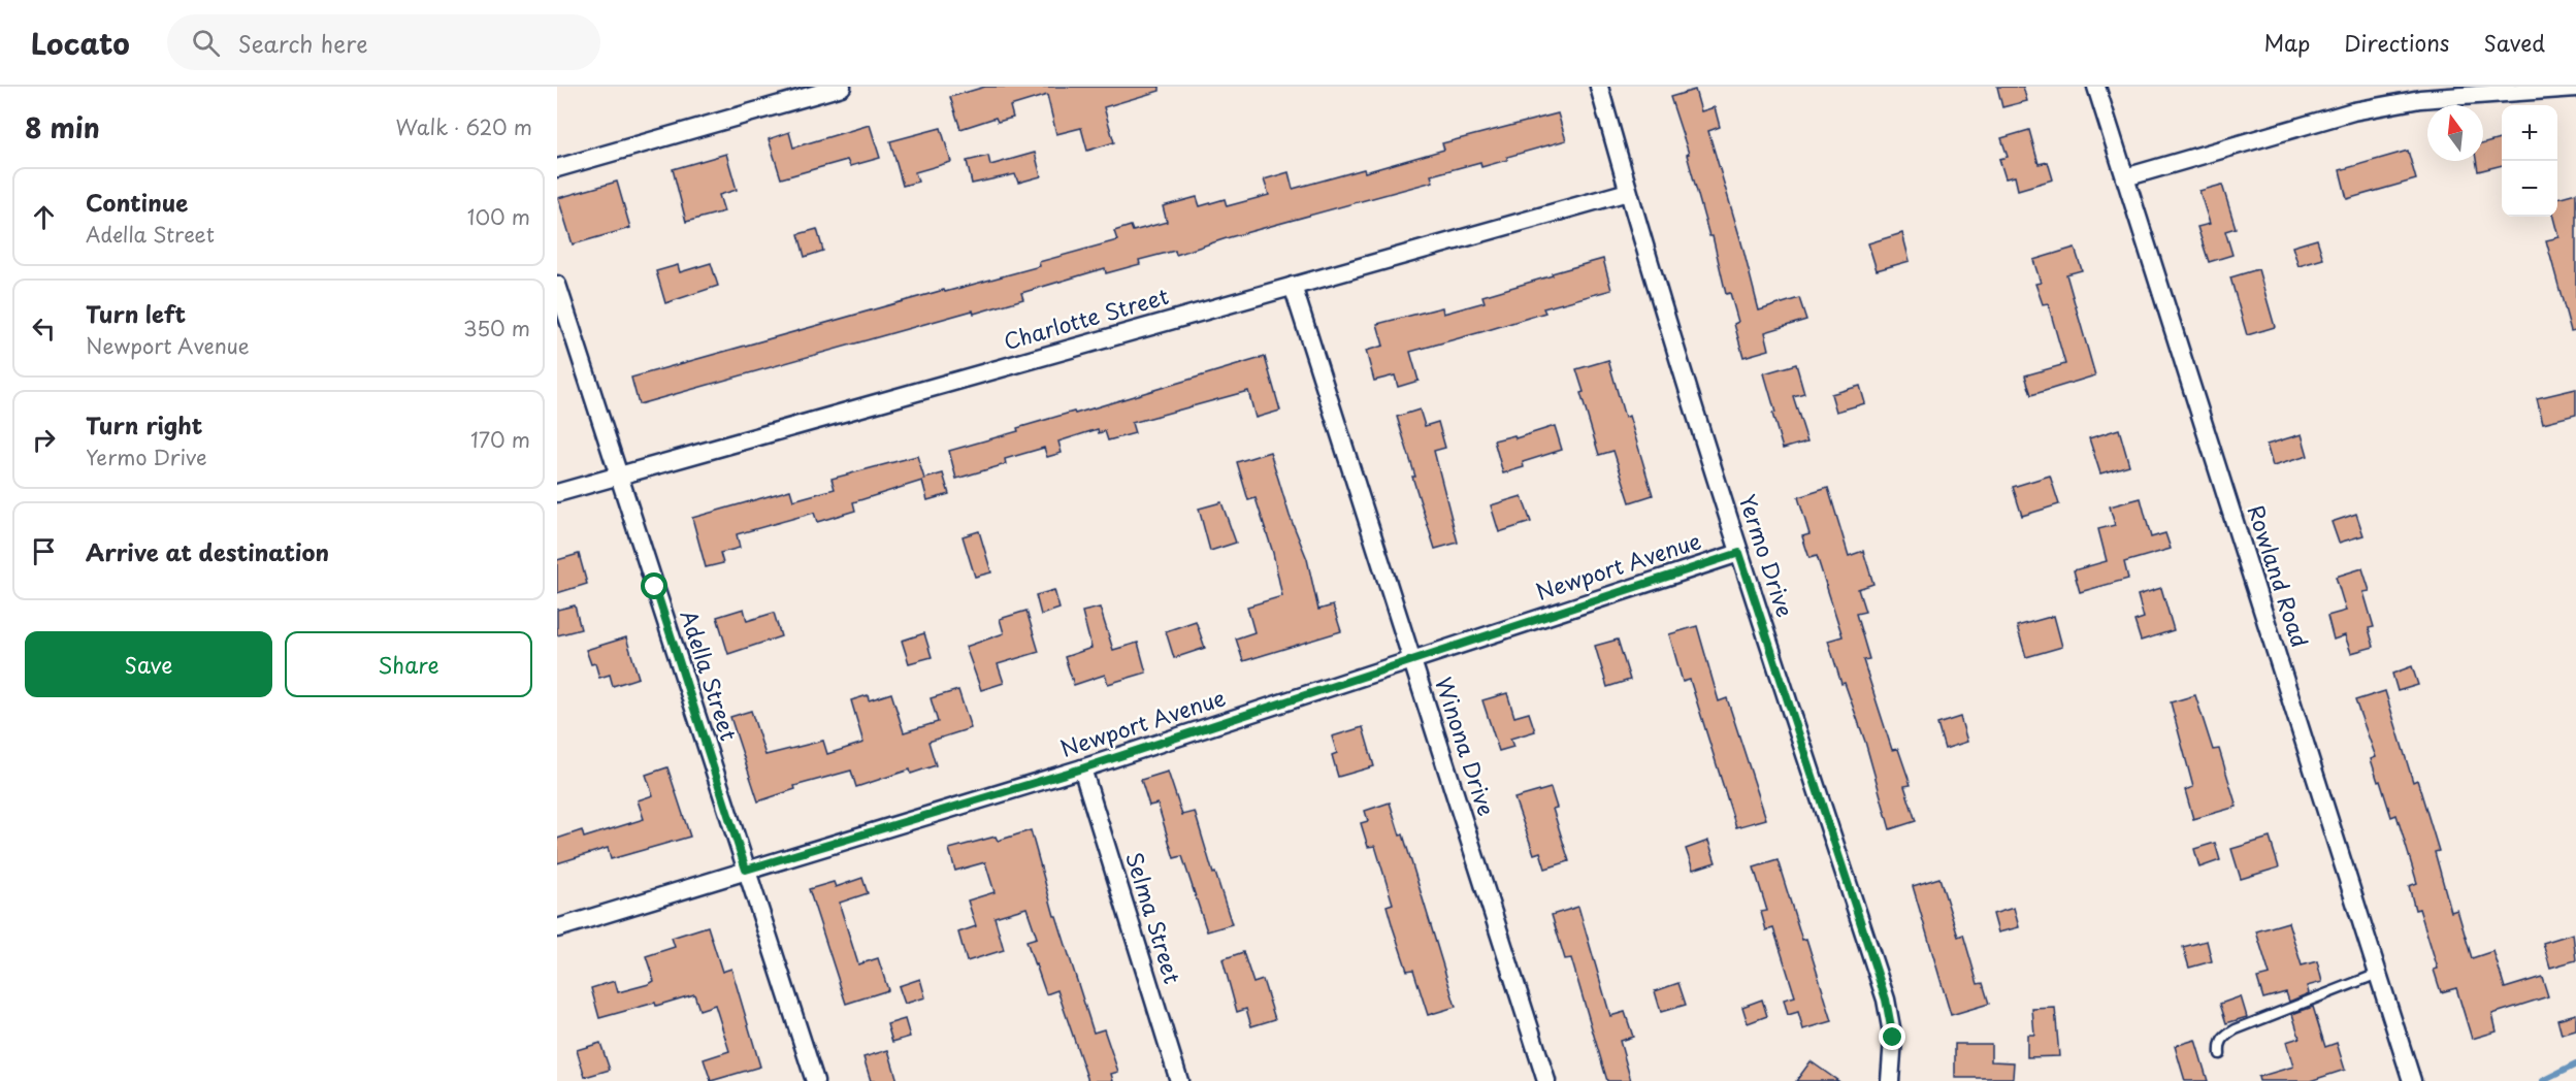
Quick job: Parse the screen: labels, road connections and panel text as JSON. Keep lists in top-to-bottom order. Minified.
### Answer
{"streets":{"street":["Charlotte Street","Yermo Drive","Newport Avenue","Rowland Road","Adella Street","Winona Drive","Selma Street"]},"crossings":[["Charlotte Street","Yermo Drive"],["Charlotte Street","Adella Street"],["Charlotte Street","Winona Drive"],["Yermo Drive","Newport Avenue"],["Newport Avenue","Adella Street"],["Newport Avenue","Winona Drive"],["Newport Avenue","Selma Street"]],"north":"top","page":{"header":"Locato","search":"Search here","nav":["Map","Directions","Saved"],"heading":["8 min","Walk · 620 m"],"map_buttons":["+","−"],"list":[["Continue","Adella Street","100 m"],["Turn left","Newport Avenue","350 m"],["Turn right","Yermo Drive","170 m"],"Arrive at destination"],"buttons":["Save","Share"]}}
